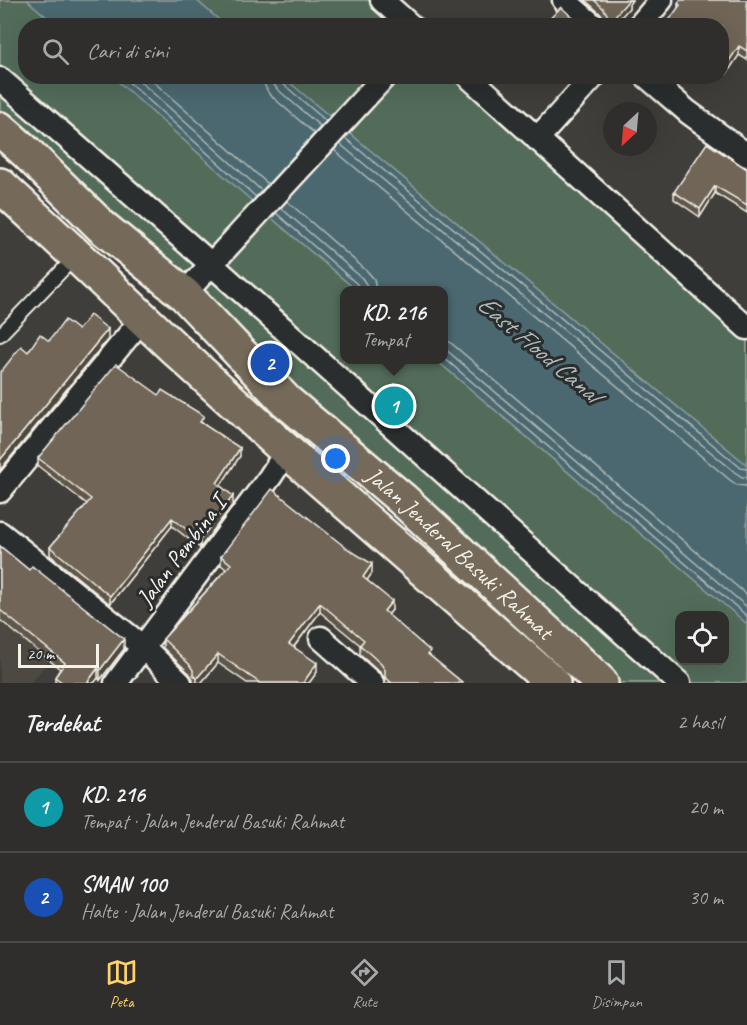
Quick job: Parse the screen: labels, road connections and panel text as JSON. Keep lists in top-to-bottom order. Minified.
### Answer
{"streets":{"main road":["Jalan Jenderal Basuki Rahmat"],"street":["Jalan Pembina I"]},"crossings":[["Jalan Pembina I","Jalan Jenderal Basuki Rahmat"]],"water":["East Flood Canal"],"scale_bar":"20 m","north":"bottom left","page":{"search":"Cari di sini","popup":["KD. 216","Tempat"],"pins":["2","1"],"scale":"20 m","heading":["Terdekat","2 hasil"],"list":[{"mark":"1","name":"KD. 216","note":"Tempat · Jalan Jenderal Basuki Rahmat","value":"20 m"},{"mark":"2","name":"SMAN 100","note":"Halte · Jalan Jenderal Basuki Rahmat","value":"30 m"}],"nav":["Peta","Rute","Disimpan"]}}
